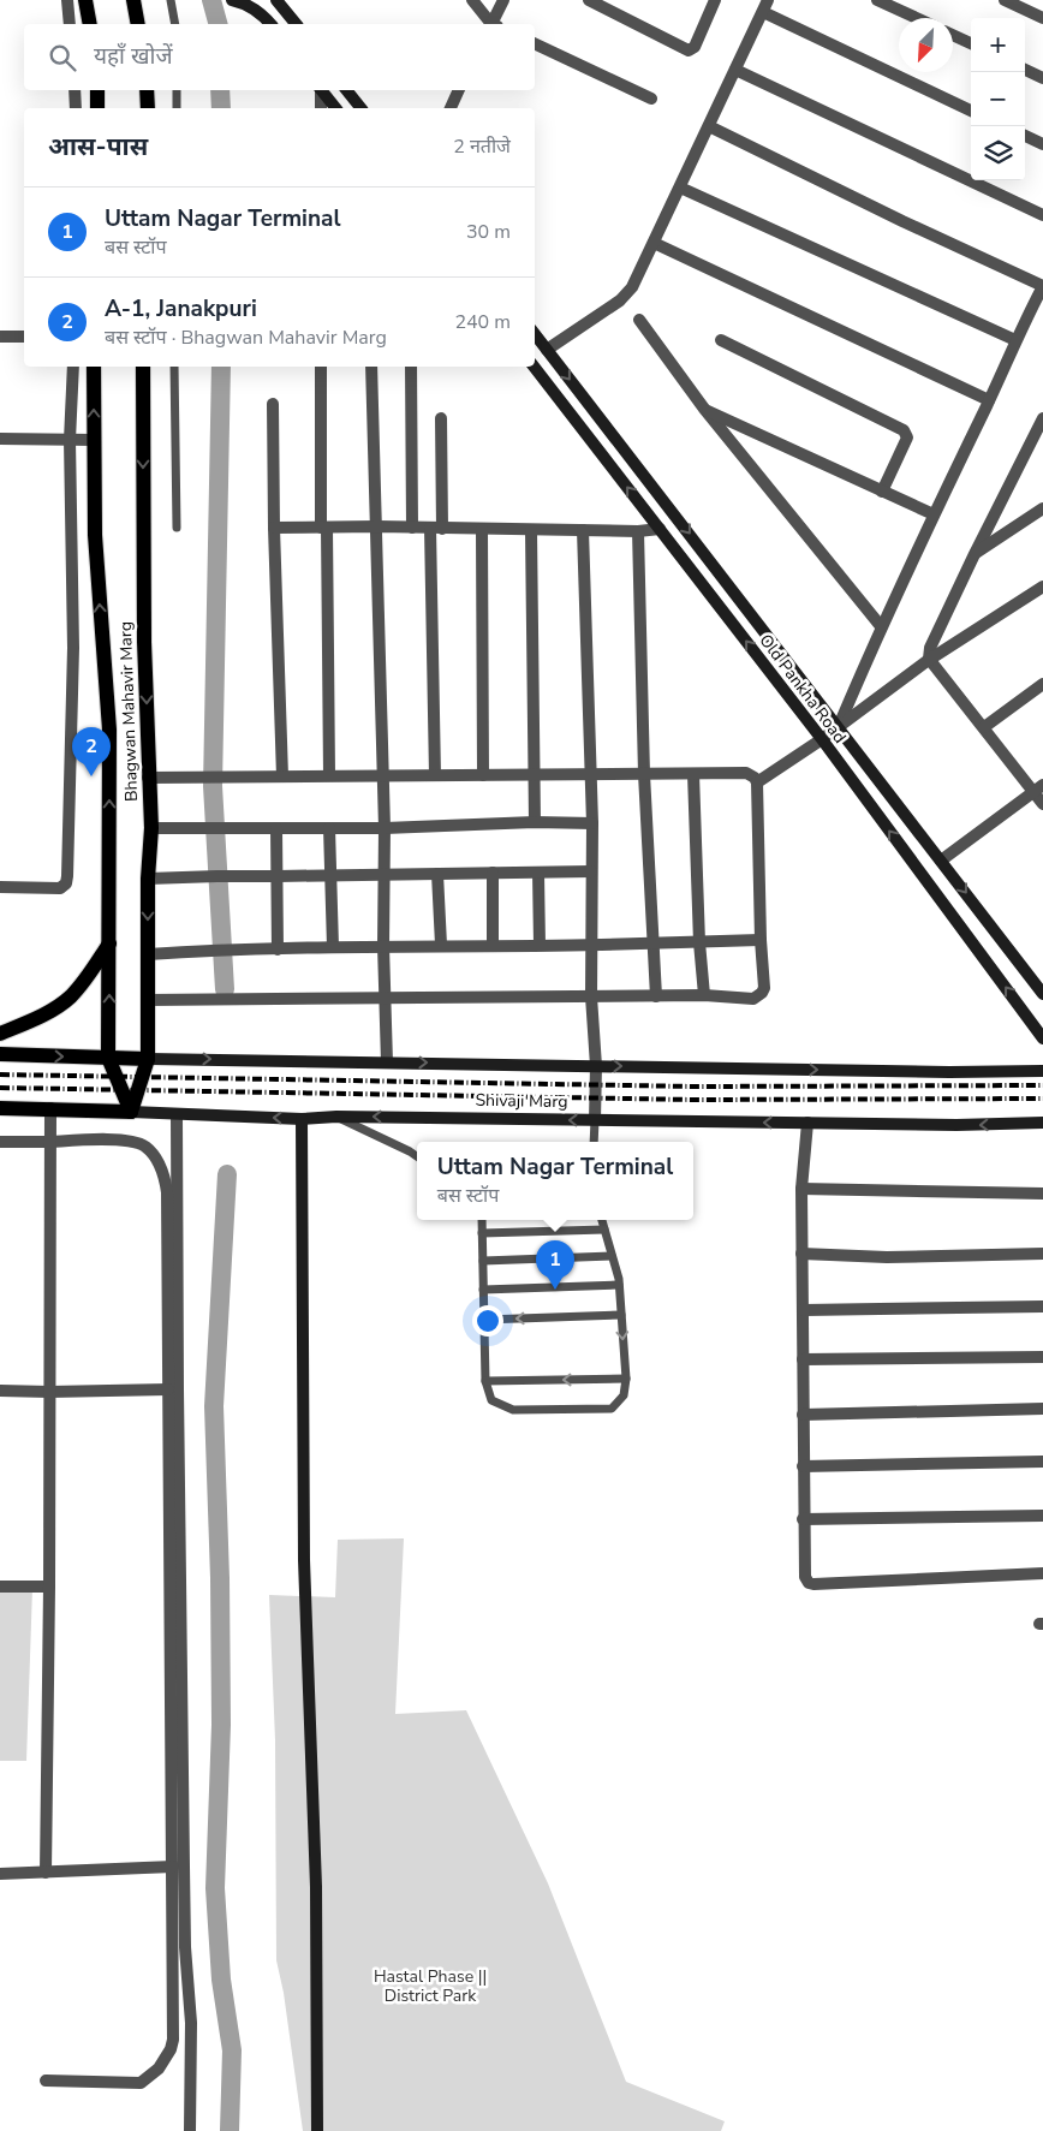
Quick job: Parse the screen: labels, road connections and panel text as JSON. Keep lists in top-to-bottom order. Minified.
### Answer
{"streets":{"main road":["Bhagwan Mahavir Marg","Shivaji Marg"],"street":["Old Pankha Road"]},"crossings":[["Bhagwan Mahavir Marg","Shivaji Marg"]],"one_way":["Shivaji Marg"],"parks":["Hastal Phase || District Park"],"north":"bottom left","page":{"map_buttons":["+","−"],"search":"यहाँ खोजें","heading":["आस-पास","2 नतीजे"],"list":[{"mark":"1","name":"Uttam Nagar Terminal","note":"बस स्टॉप","value":"30 m"},{"mark":"2","name":"A-1, Janakpuri","note":"बस स्टॉप · Bhagwan Mahavir Marg","value":"240 m"}],"pins":["2","1"],"popup":["Uttam Nagar Terminal","बस स्टॉप"]}}
